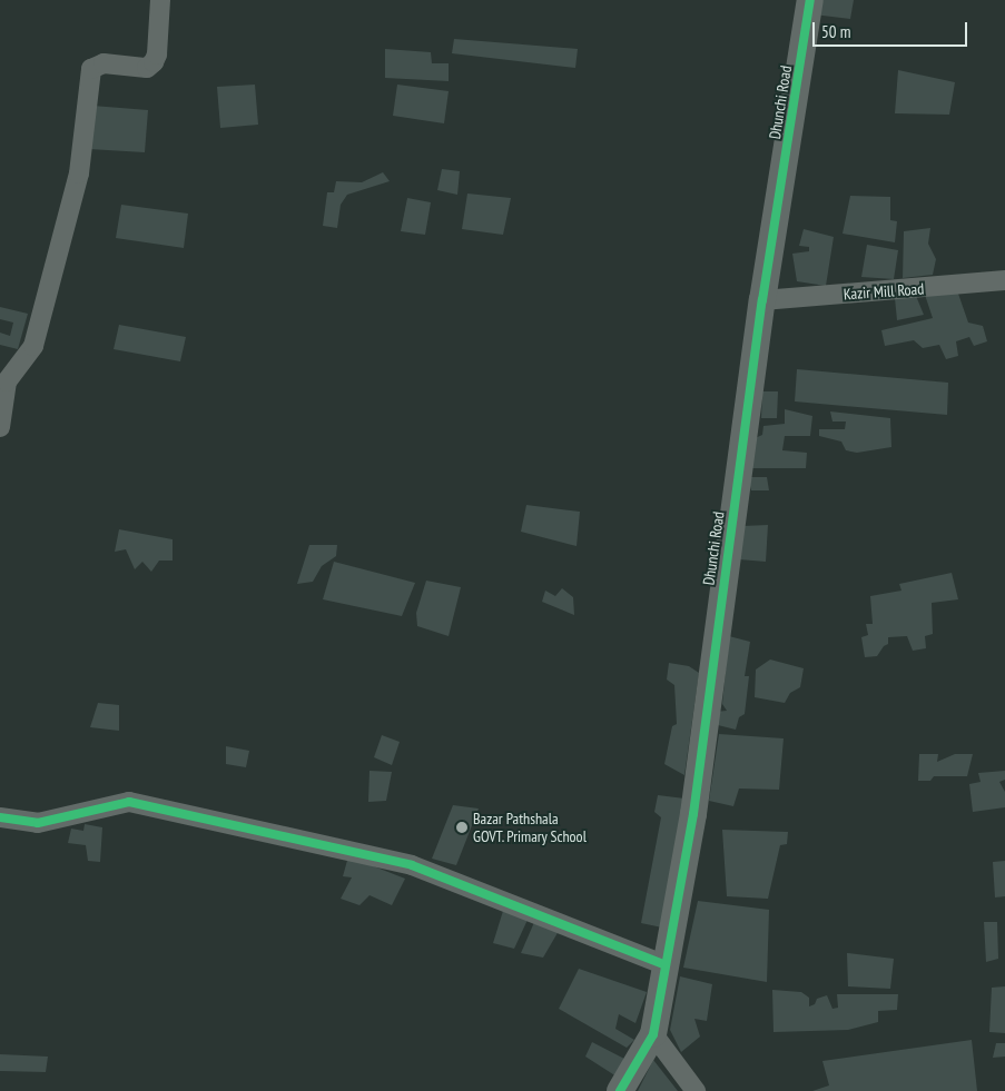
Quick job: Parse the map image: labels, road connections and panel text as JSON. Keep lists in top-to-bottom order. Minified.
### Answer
{"streets":{"street":["Dhunchi Road","Kazir Mill Road"]},"crossings":[["Dhunchi Road","Kazir Mill Road"]],"places":["Bazar Pathshala GOVT. Primary School"],"scale_bar":"50 m"}
